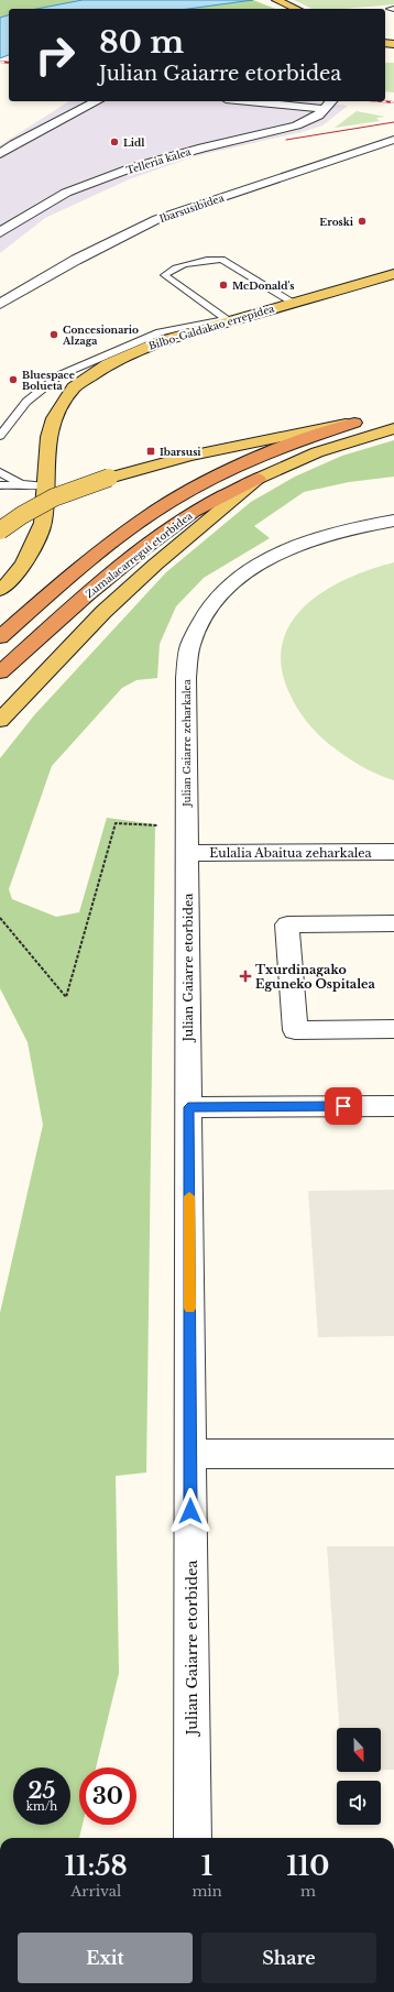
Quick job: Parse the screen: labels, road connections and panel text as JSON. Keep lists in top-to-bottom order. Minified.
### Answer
{"streets":{"highway":["Zumalacarregui etorbidea"],"main road":["Bilbo-Galdakao errepidea"],"street":["Telleria kalea","Ibarsusibidea","Julian Gaiarre zeharkalea","Eulalia Abaitua zeharkalea","Julian Gaiarre etorbidea"]},"crossings":[["Julian Gaiarre zeharkalea","Eulalia Abaitua zeharkalea"],["Julian Gaiarre zeharkalea","Julian Gaiarre etorbidea"],["Eulalia Abaitua zeharkalea","Julian Gaiarre etorbidea"]],"places":{"other":["Lidl","Eroski","McDonald's","Concesionario Alzaga","Bluespace Bolueta"],"transit":["Ibarsusi"],"health":["Txurdinagako Eguneko Ospitalea"]},"north":"bottom","page":{"turn":["80 m","Julian Gaiarre etorbidea"],"speed":"25 km/h","limit":"30","eta":["11:58","Arrival","1","min","110","m"],"buttons":["Exit","Share"]}}
